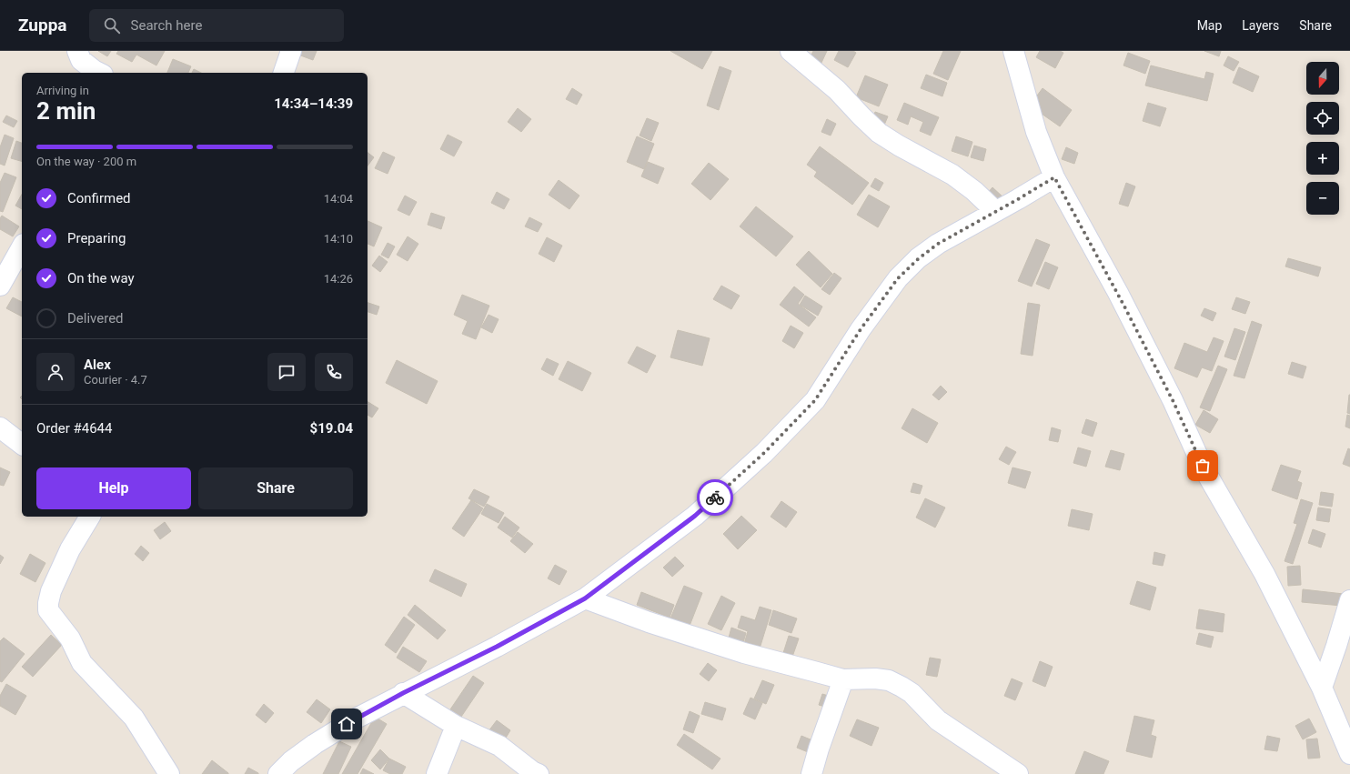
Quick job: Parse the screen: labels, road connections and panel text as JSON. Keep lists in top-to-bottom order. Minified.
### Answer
{"north":"bottom","page":{"header":"Zuppa","search":"Search here","nav":["Map","Layers","Share"],"map_buttons":["+","−"],"heading":["2 min","Arriving in","14:34–14:39"],"panel":["Alex","Courier · 4.7","Order #4644","$19.04"],"bar":"On the way · 200 m","list":[["Confirmed","14:04"],["Preparing","14:10"],["On the way","14:26"],"Delivered"],"buttons":["Help","Share"]}}
